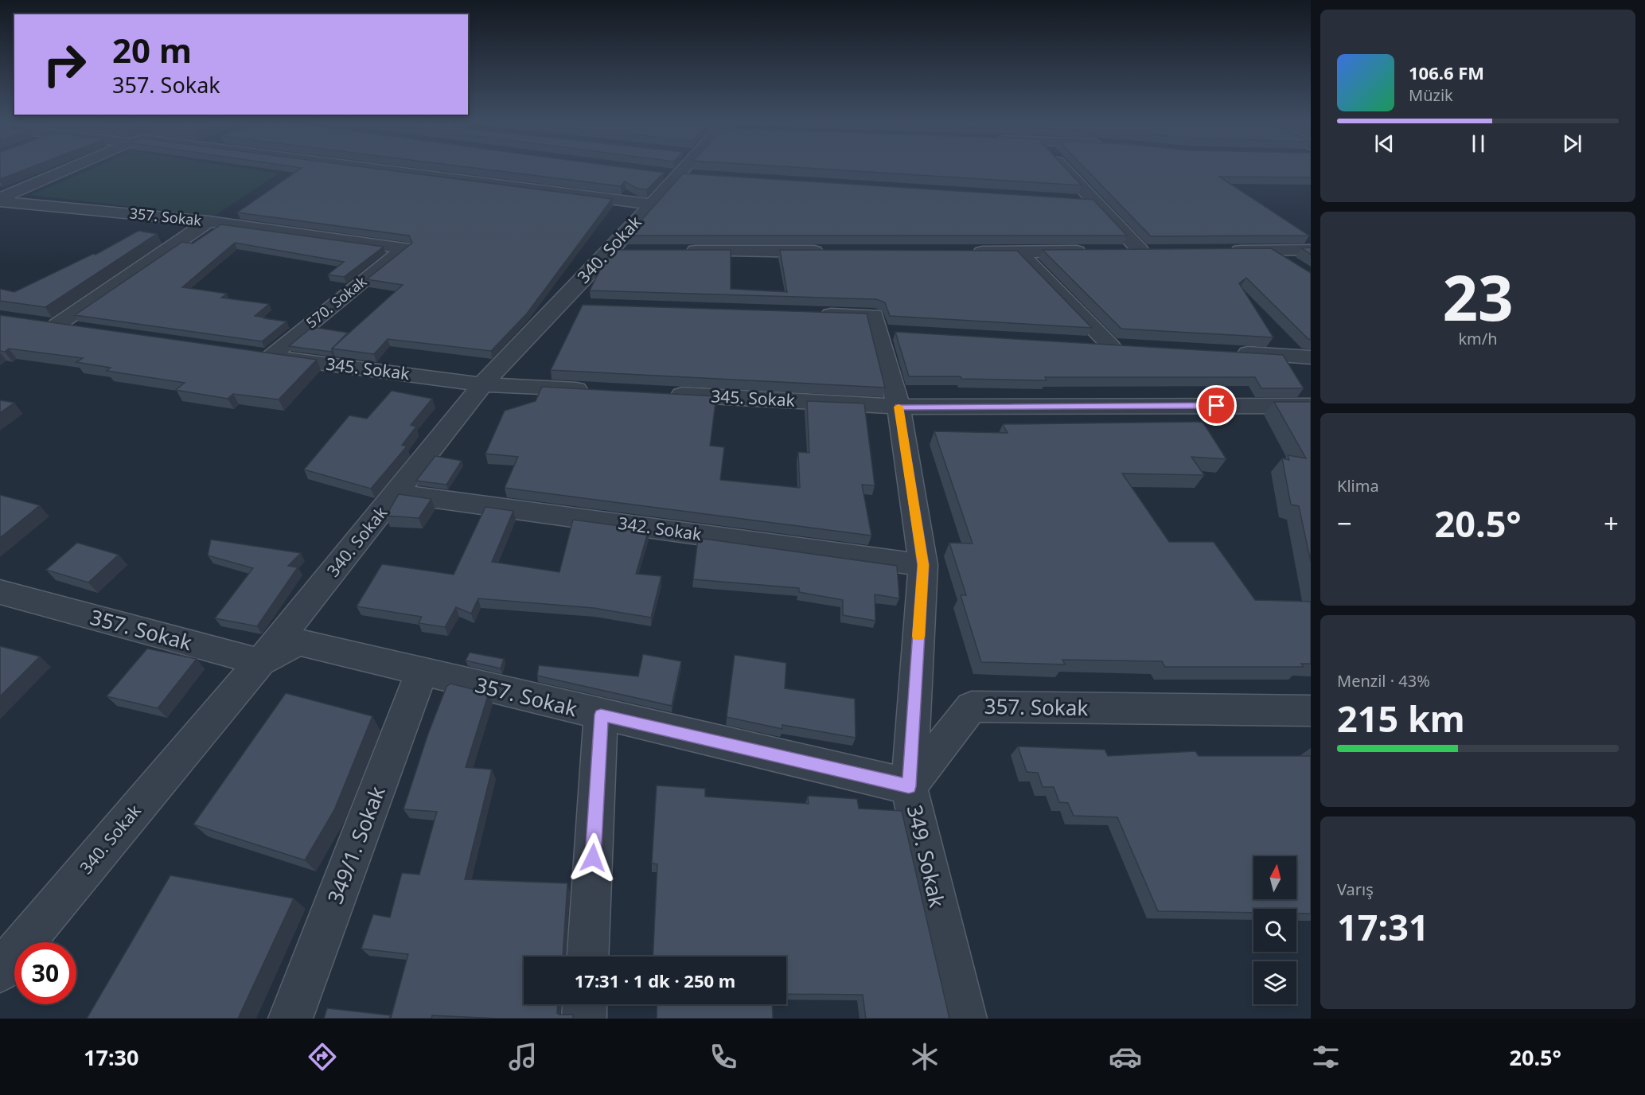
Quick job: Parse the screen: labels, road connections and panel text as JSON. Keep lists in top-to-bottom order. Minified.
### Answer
{"streets":{"street":["357. Sokak","340. Sokak","570. Sokak","345. Sokak","342. Sokak","349/1. Sokak","349. Sokak"]},"crossings":[["357. Sokak","340. Sokak"],["357. Sokak","570. Sokak"],["357. Sokak","349/1. Sokak"],["357. Sokak","349. Sokak"],["340. Sokak","345. Sokak"],["340. Sokak","342. Sokak"],["570. Sokak","345. Sokak"],["345. Sokak","349. Sokak"],["342. Sokak","349. Sokak"]],"north":"top","page":{"turn":["20 m","357. Sokak"],"song":["106.6 FM","Müzik"],"tile":[["23","km/h"],"Klima",["Menzil · 43%","215 km"],["Varış","17:31"]],"heat":["−","20.5°","+"],"limit":"30","trip":"17:31 · 1 dk · 250 m","tabs":["17:30","20.5°"]}}
